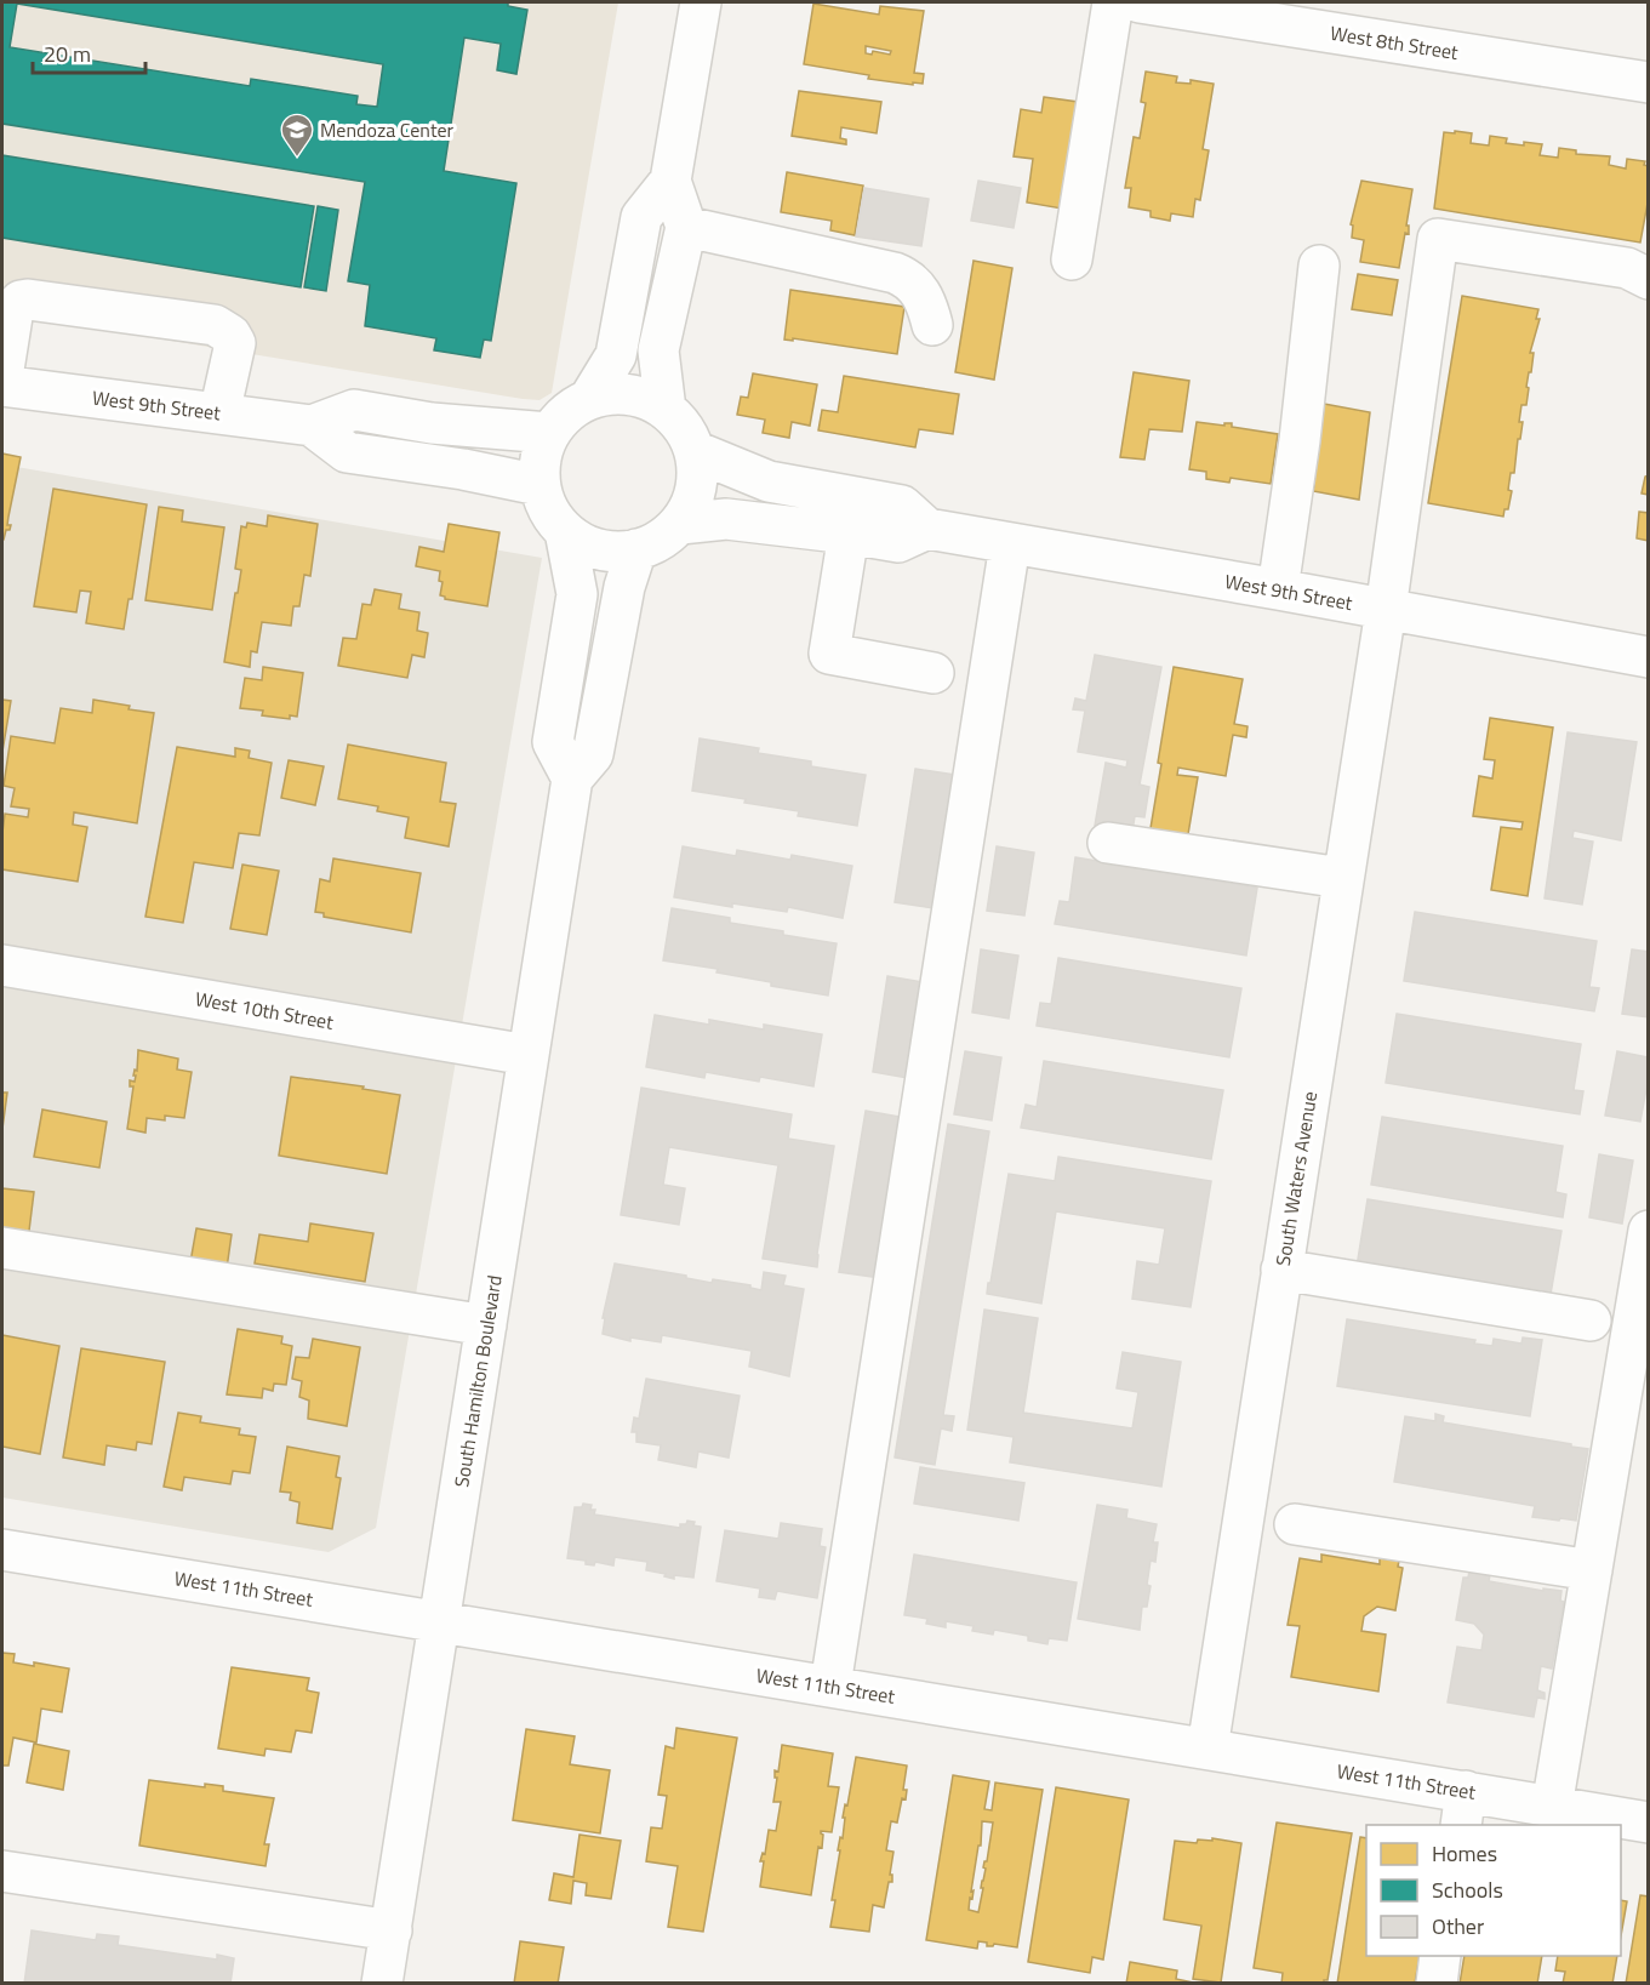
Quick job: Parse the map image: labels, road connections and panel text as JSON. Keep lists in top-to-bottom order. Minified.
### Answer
{"streets":{"street":["West 8th Street","West 9th Street","West 10th Street","South Waters Avenue","South Hamilton Boulevard","West 11th Street"]},"crossings":[["West 9th Street","South Waters Avenue"],["West 9th Street","South Hamilton Boulevard"],["West 10th Street","South Hamilton Boulevard"],["South Waters Avenue","West 11th Street"],["South Hamilton Boulevard","West 11th Street"]],"places":{"school or university":["Mendoza Center"]},"legend":["Homes","Schools","Other"],"scale_bar":"20 m"}
